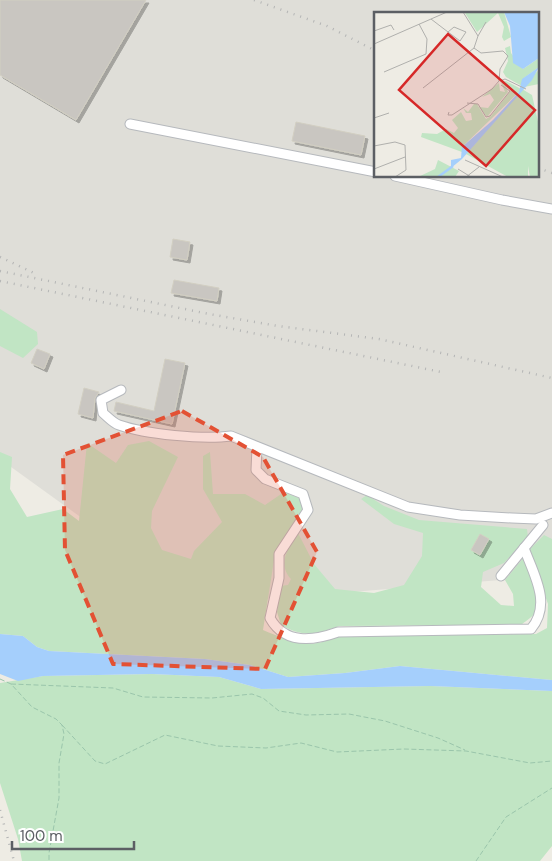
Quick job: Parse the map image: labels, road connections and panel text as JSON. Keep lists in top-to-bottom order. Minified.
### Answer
{"scale_bar":"100 m"}
